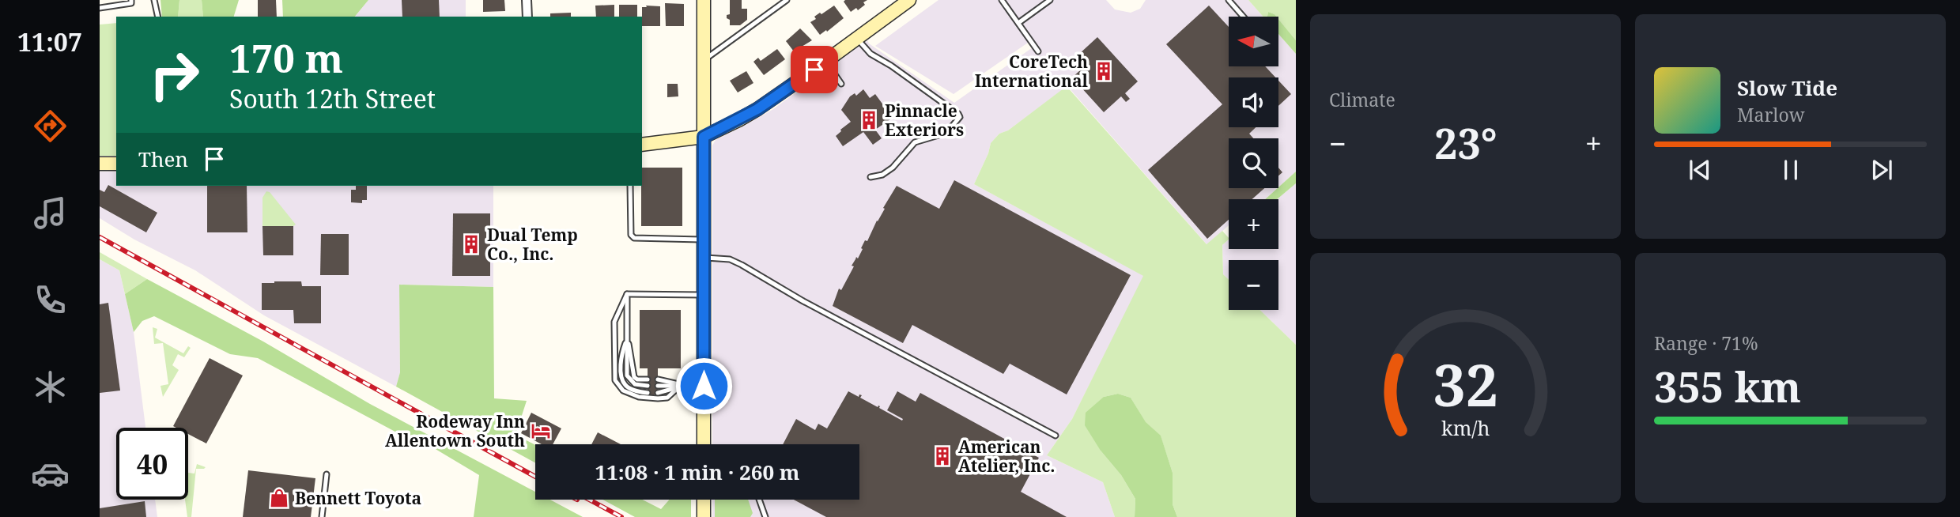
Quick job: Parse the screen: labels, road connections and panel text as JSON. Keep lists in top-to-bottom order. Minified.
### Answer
{"places":{"building":["CoreTech International","Pinnacle Exteriors","Dual Temp Co., Inc.","American Atelier, Inc."],"hotel":["Rodeway Inn Allentown South"],"shop":["Bennett Toyota"]},"north":"left","page":{"tabs":"11:07","tile":["Climate",["Range · 71%","355 km"]],"map_buttons":["+","−"],"turn":["170 m","South 12th Street"],"song":["Slow Tide","Marlow"],"heat":["−","23°","+"],"then":"Then","limit":"40","trip":"11:08 · 1 min · 260 m","gauge":["32","km/h"]}}
